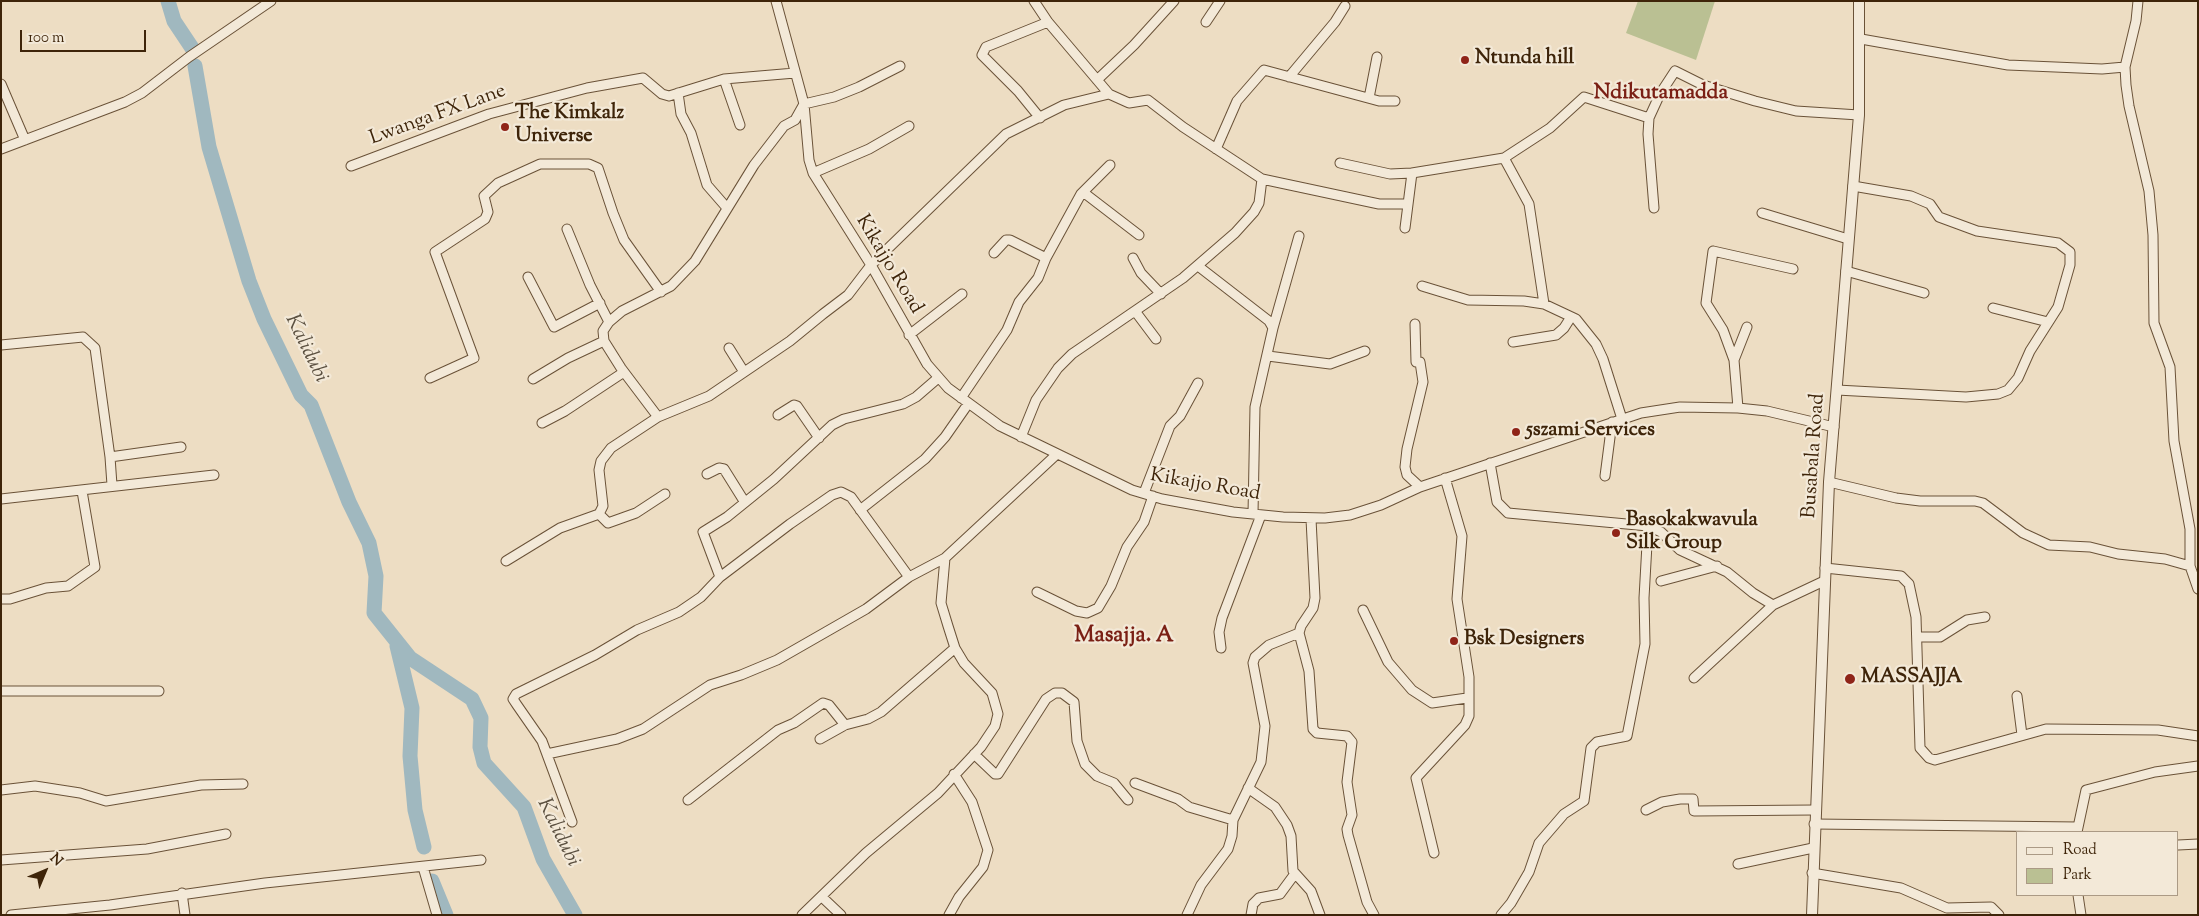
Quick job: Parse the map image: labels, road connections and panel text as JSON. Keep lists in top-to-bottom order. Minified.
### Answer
{"streets":{"street":["Lwanga FX Lane","Kikajjo Road","Busabala Road"]},"crossings":[["Lwanga FX Lane","Kikajjo Road"],["Kikajjo Road","Busabala Road"]],"districts":["Ndikutamadda","Masajja. A"],"water":["Kalidubi"],"places":["Ntunda hill","The Kimkalz Universe","5szami Services","Basokakwavula Silk Group","Bsk Designers","MASSAJJA"],"legend":["Road","Park"],"scale_bar":"100 m","north":"top right"}
